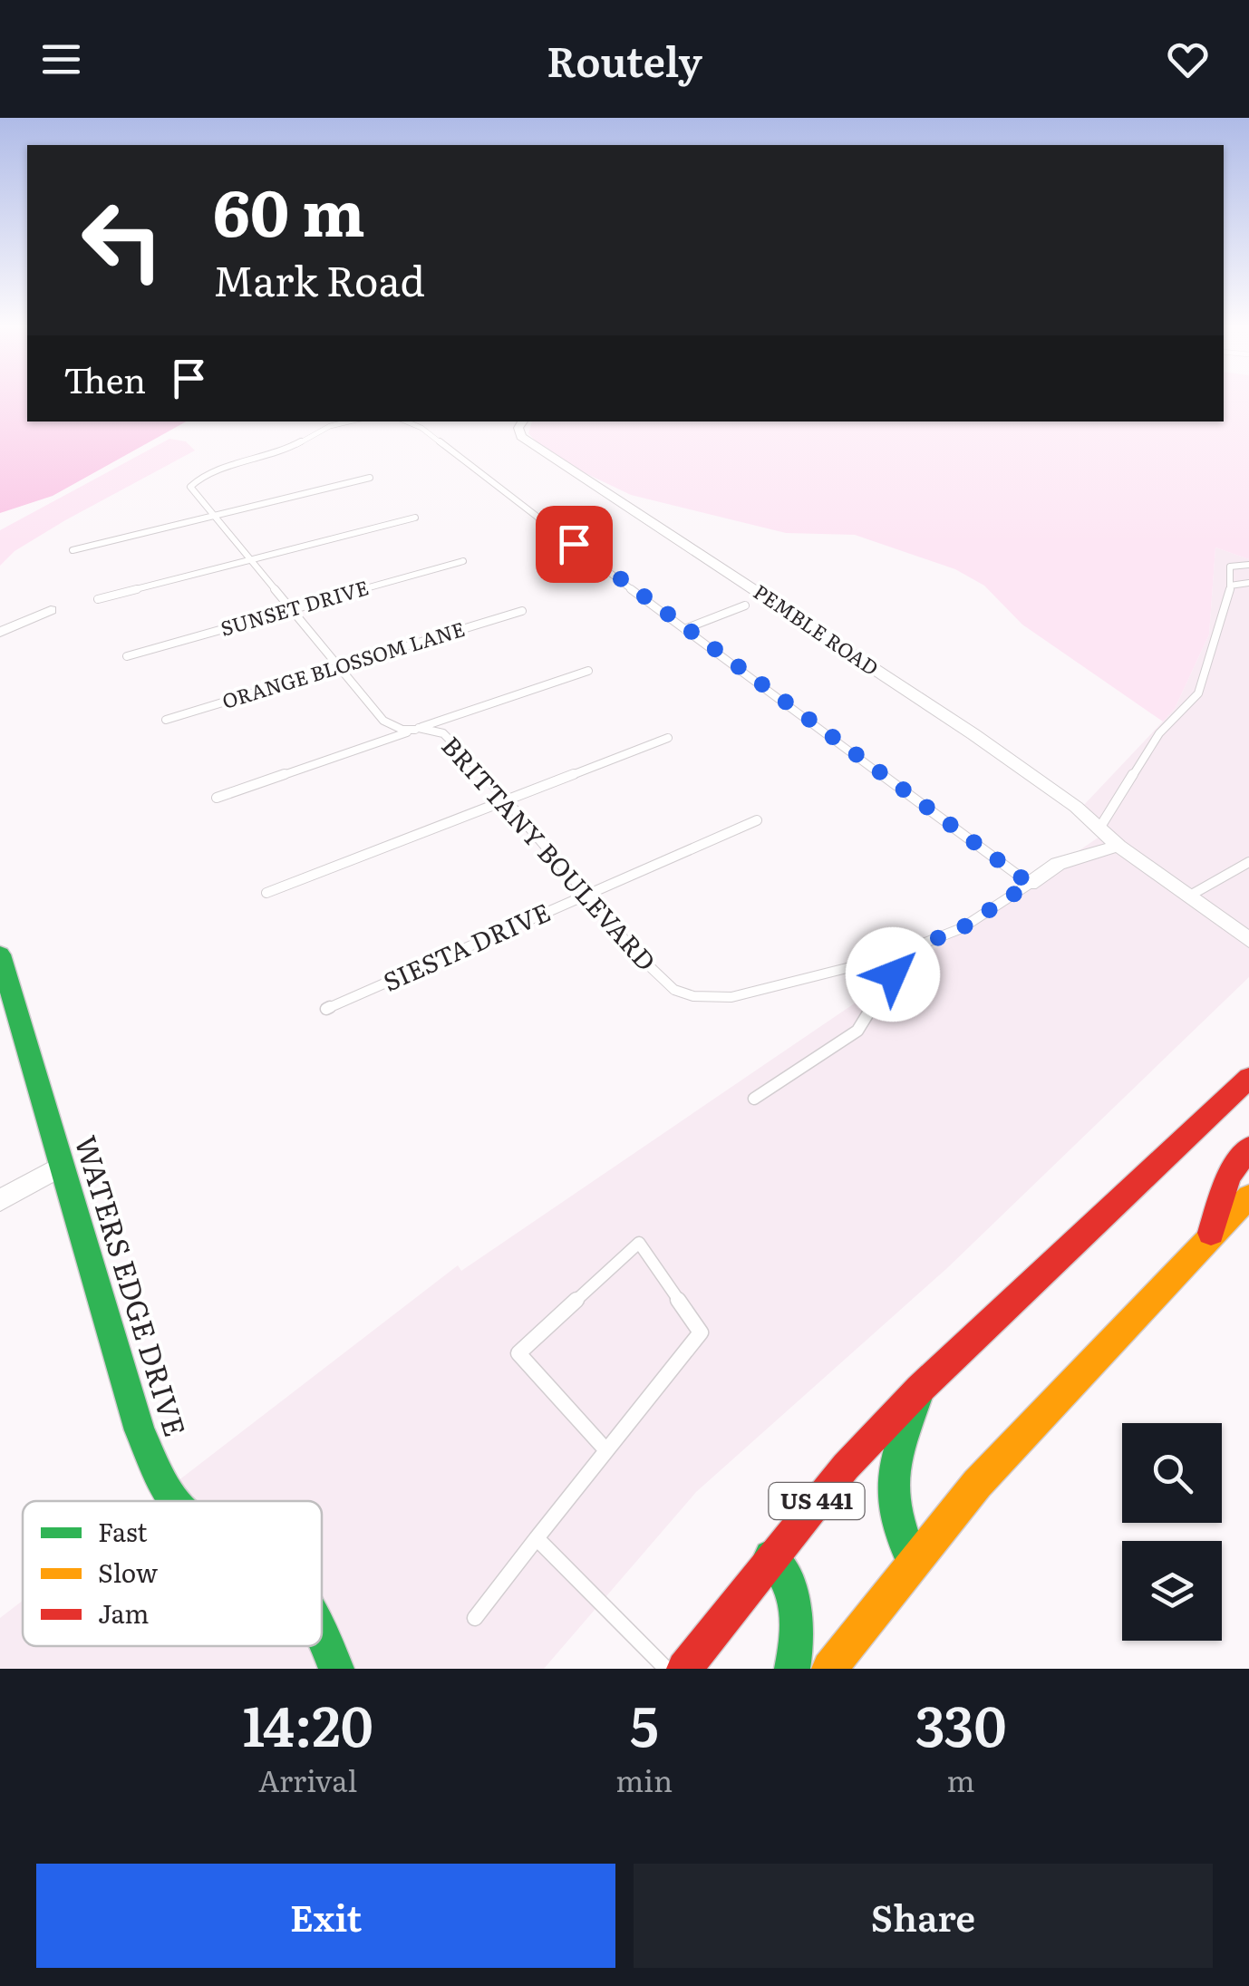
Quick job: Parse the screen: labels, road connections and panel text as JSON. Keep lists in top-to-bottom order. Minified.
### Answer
{"streets":{"main road":["WATERS EDGE DRIVE","US 441"],"street":["PEMBLE ROAD"],"lane":["SUNSET DRIVE","ORANGE BLOSSOM LANE","BRITTANY BOULEVARD","SIESTA DRIVE"]},"crossings":[["SUNSET DRIVE","BRITTANY BOULEVARD"],["ORANGE BLOSSOM LANE","BRITTANY BOULEVARD"],["BRITTANY BOULEVARD","SIESTA DRIVE"]],"legend":["Fast","Slow","Jam"],"page":{"header":"Routely","turn":["60 m","Mark Road"],"then":"Then","eta":["14:20","Arrival","5","min","330","m"],"buttons":["Exit","Share"]}}
